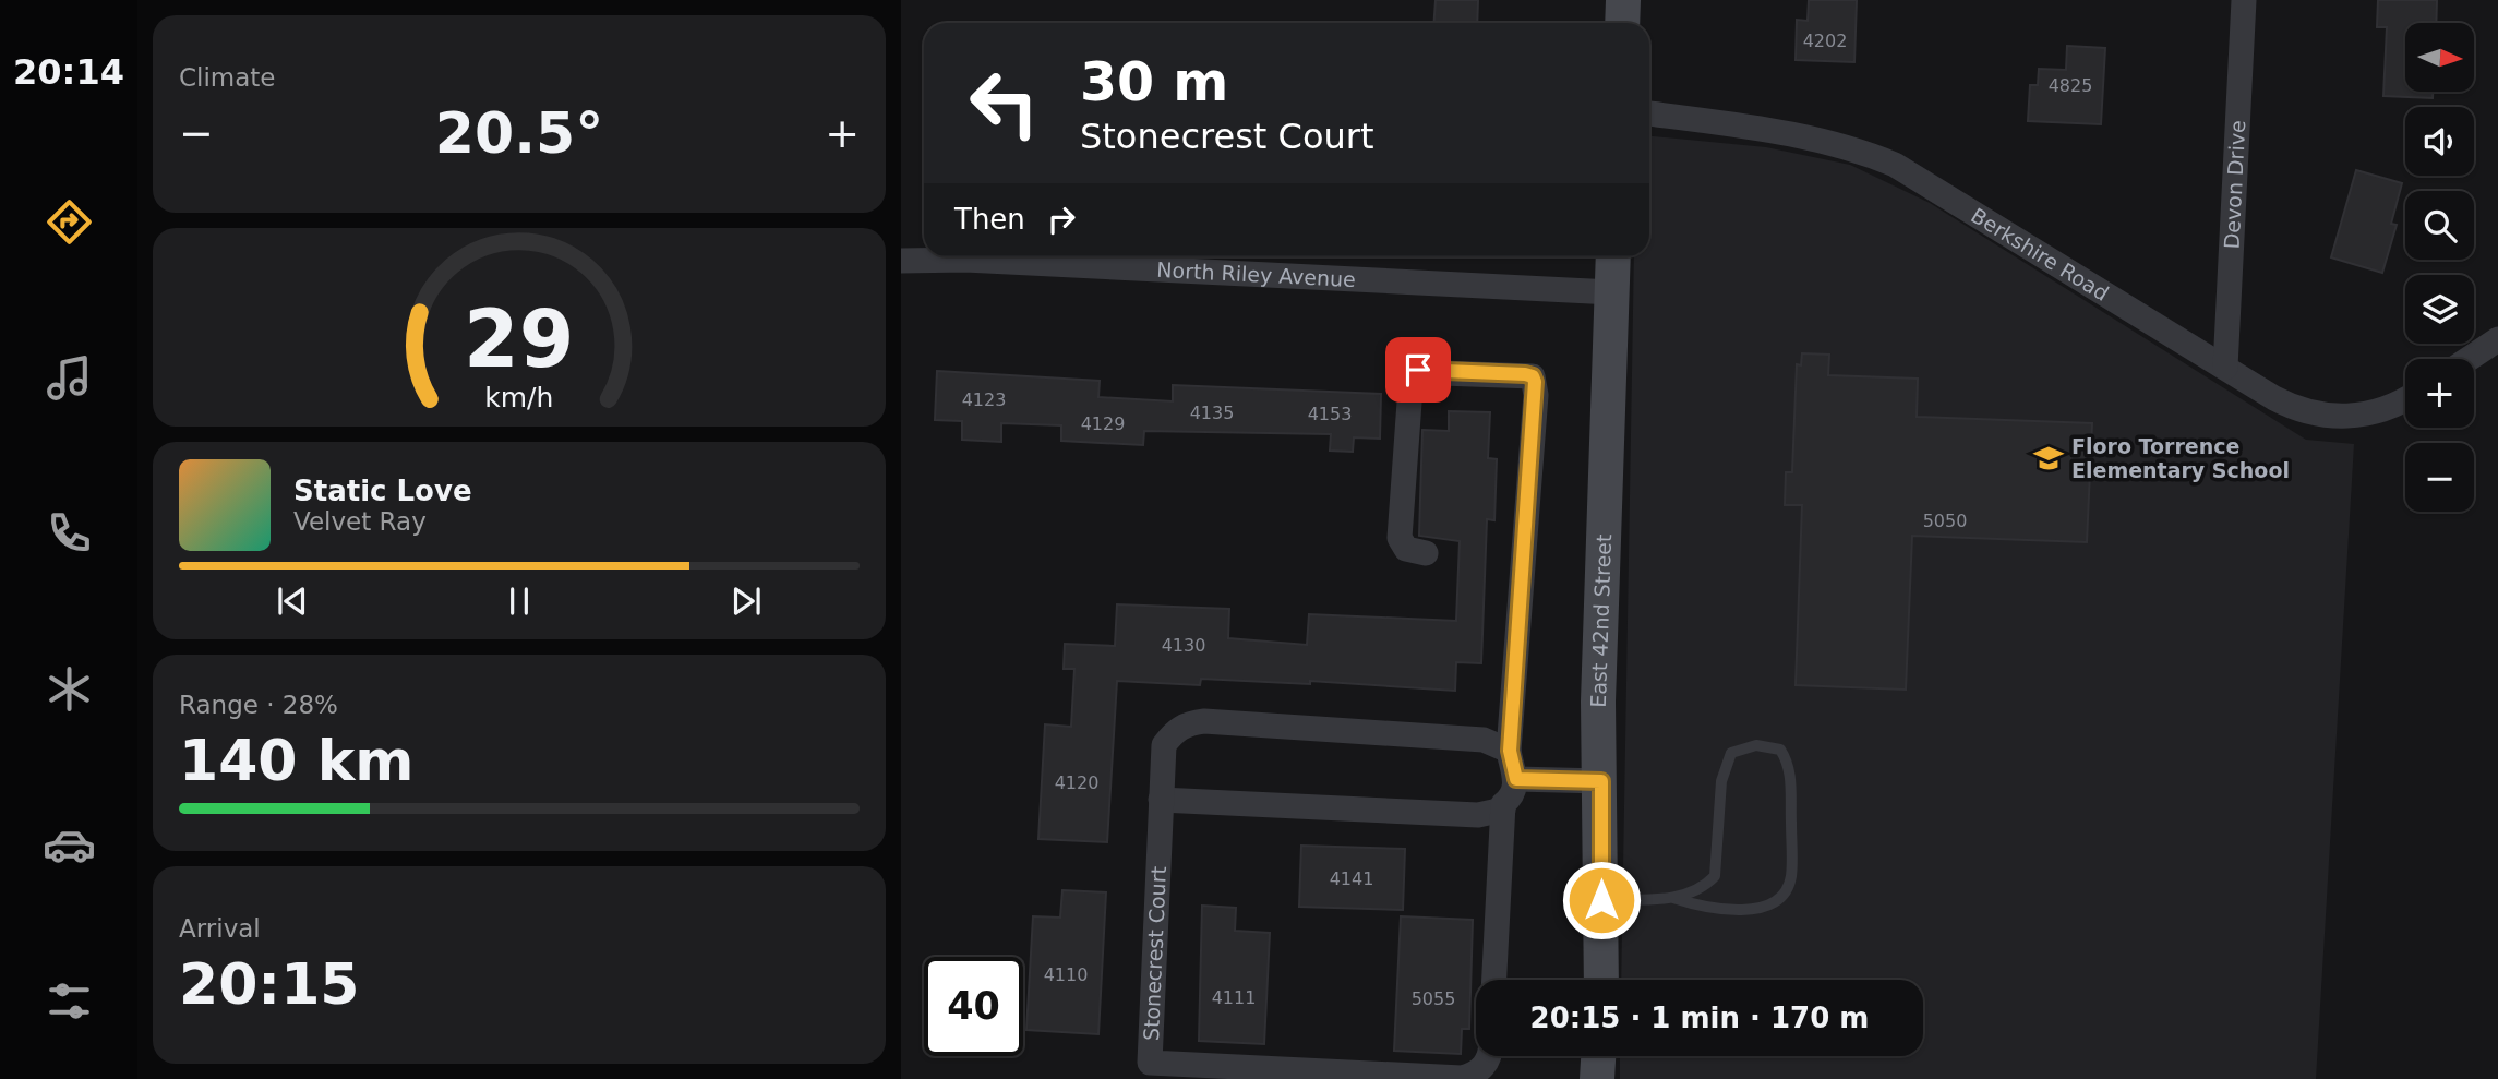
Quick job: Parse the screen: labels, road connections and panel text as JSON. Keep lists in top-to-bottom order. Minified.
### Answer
{"streets":{"street":["Devon Drive","Berkshire Road","North Riley Avenue","East 42nd Street","Stonecrest Court"]},"crossings":[["Devon Drive","Berkshire Road"],["North Riley Avenue","East 42nd Street"]],"places":{"school or university":["Floro Torrence Elementary School"]},"house_numbers":["4202","4825","4123","4135","4153","4129","5050","4130","4120","4141","4110","4111","5055"],"north":"right","page":{"tabs":"20:14","tile":["Climate",["Range · 28%","140 km"],["Arrival","20:15"]],"map_buttons":["+","−"],"turn":["30 m","Stonecrest Court"],"heat":["−","20.5°","+"],"then":"Then","song":["Static Love","Velvet Ray"],"limit":"40","trip":"20:15 · 1 min · 170 m","gauge":["29","km/h"]}}
